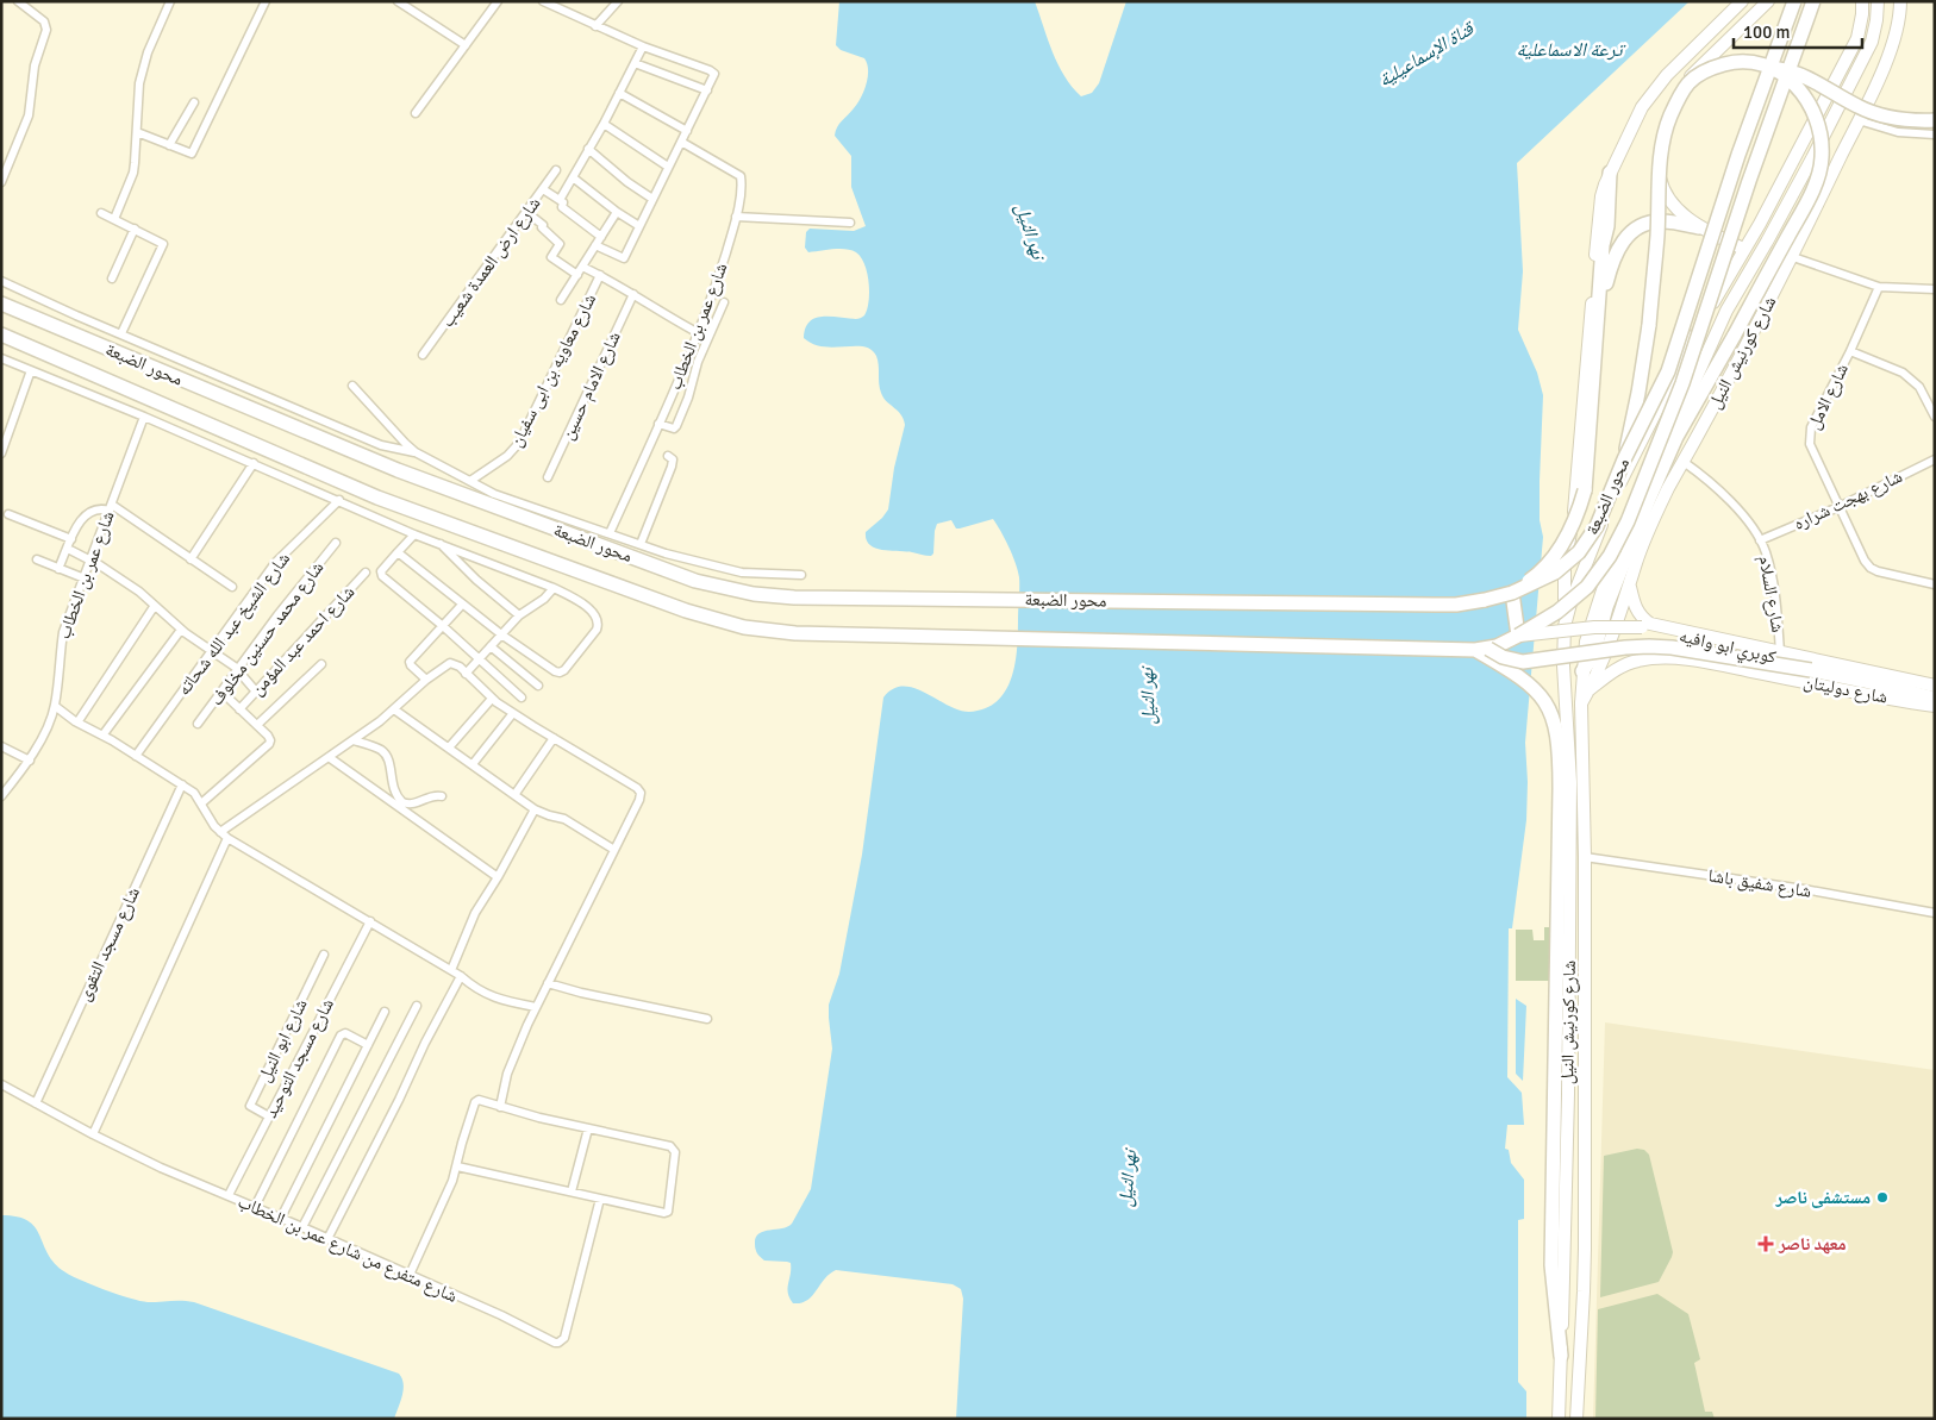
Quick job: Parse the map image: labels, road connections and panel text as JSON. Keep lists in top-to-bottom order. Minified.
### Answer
{"streets":{"highway":["محور الضبعة"],"main road":["شارع كورنيش النيل","كوبري ابو وافيه","شارع دوليتان"],"street":["شارع ارض العمدة شعيب","شارع عمر بن الخطاب","شارع معاويه بن ابى سفيان","شارع الامام حسين","شارع الامل","شارع بهجت شراره","شارع السلام","شارع الشيخ عبد الله شحاته","شارع محمد حسنين مخلوف","شارع احمد عبد المؤمن","شارع شفيق باشا","شارع مسجد التقوى","شارع ابو النيل","شارع مسجد التوحيد","شارع متفرع من شارع عمر بن الخطاب"]},"crossings":[["شارع كورنيش النيل","شارع السلام"],["شارع كورنيش النيل","شارع دوليتان"],["شارع كورنيش النيل","شارع شفيق باشا"],["محور الضبعة","كوبري ابو وافيه"],["شارع الامل","شارع بهجت شراره"],["شارع بهجت شراره","شارع السلام"],["شارع السلام","شارع دوليتان"],["شارع مسجد التقوى","شارع متفرع من شارع عمر بن الخطاب"],["شارع ابو النيل","شارع مسجد التوحيد"],["شارع مسجد التوحيد","شارع متفرع من شارع عمر بن الخطاب"]],"water":["ترعة الاسماعلية","قناة الإسماعيلية","نهر النيل"],"places":{"other":["مستشفى ناصر"],"health":["معهد ناصر"]},"scale_bar":"100 m"}
